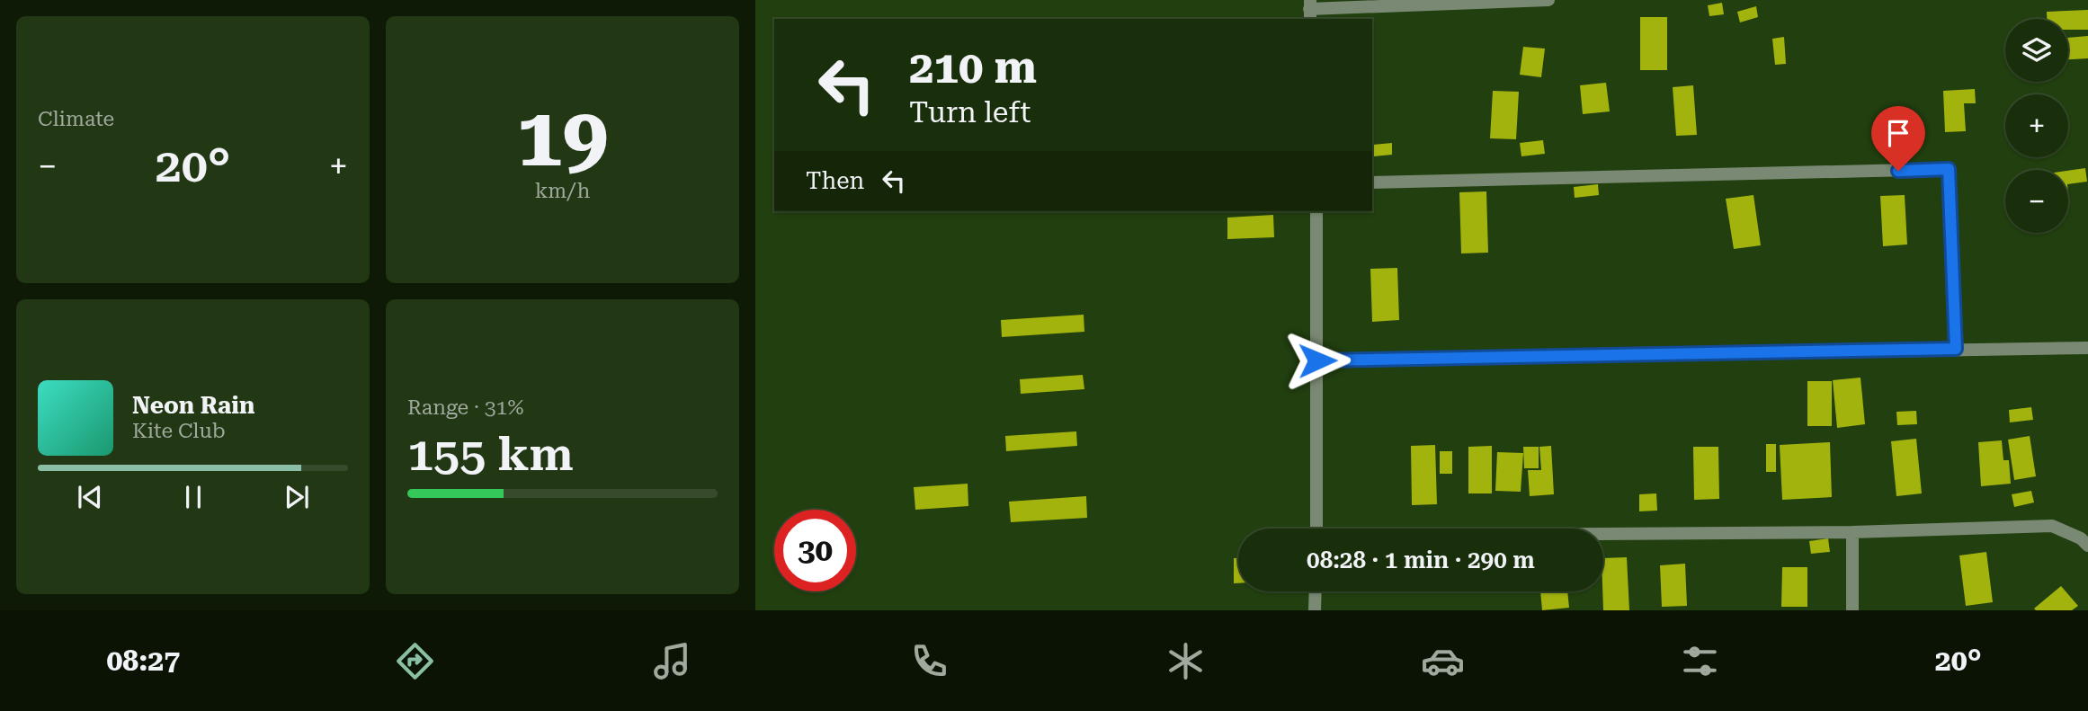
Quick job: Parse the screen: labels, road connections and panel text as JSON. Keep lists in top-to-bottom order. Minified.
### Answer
{"page":{"tile":["Climate",["19","km/h"],["Range · 31%","155 km"]],"map_buttons":["+","−"],"turn":["210 m","Turn left"],"heat":["−","20°","+"],"then":"Then","song":["Neon Rain","Kite Club"],"limit":"30","trip":"08:28 · 1 min · 290 m","tabs":["08:27","20°"]}}
